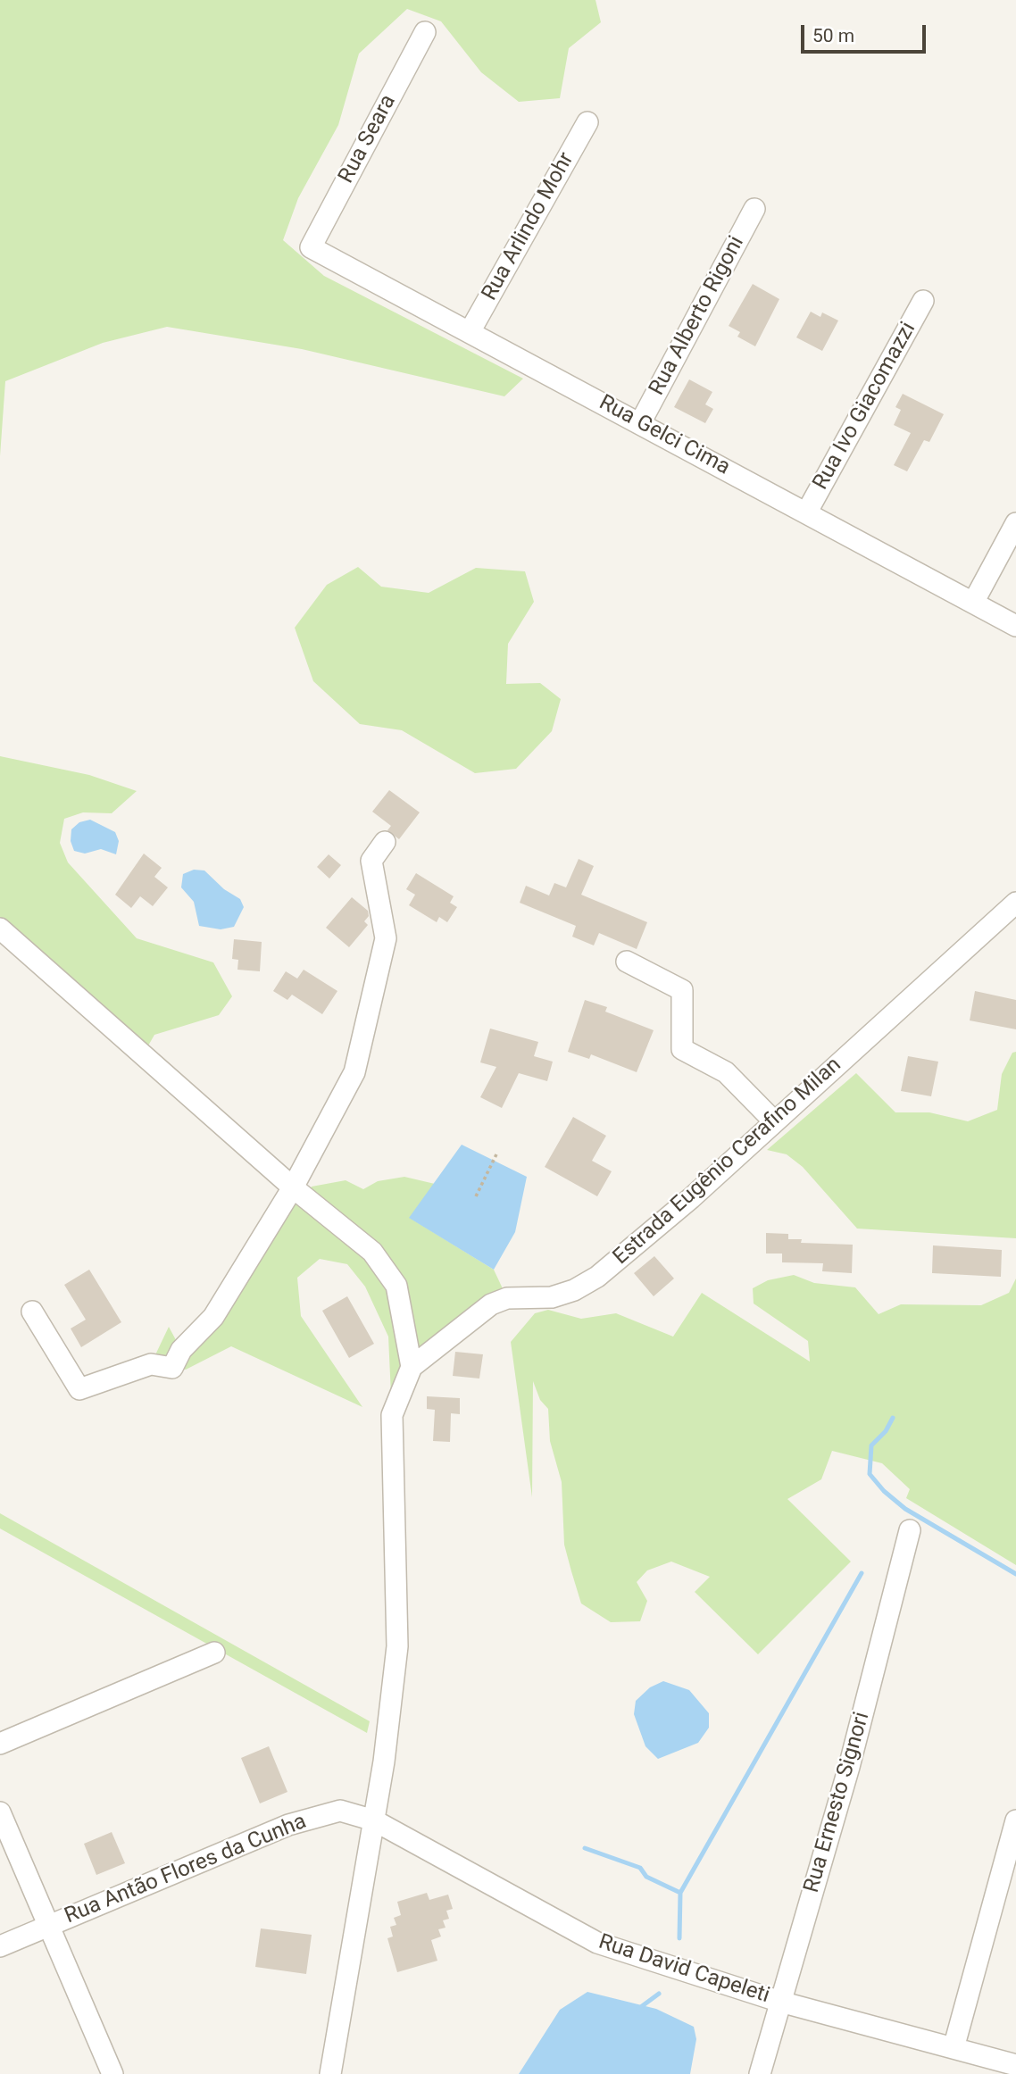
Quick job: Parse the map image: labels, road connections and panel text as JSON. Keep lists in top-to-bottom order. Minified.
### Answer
{"streets":{"street":["Rua Seara","Rua Arlindo Mohr","Rua Alberto Rigoni","Rua Ivo Giacomazzi","Rua Gelci Cima","Estrada Eugênio Cerafino Milan","Rua Ernesto Signori","Rua Antão Flores da Cunha","Rua David Capeleti"]},"crossings":[["Rua Seara","Rua Gelci Cima"],["Rua Arlindo Mohr","Rua Gelci Cima"],["Rua Alberto Rigoni","Rua Gelci Cima"],["Rua Ivo Giacomazzi","Rua Gelci Cima"],["Rua Ernesto Signori","Rua David Capeleti"],["Rua Antão Flores da Cunha","Rua David Capeleti"]],"scale_bar":"50 m"}
